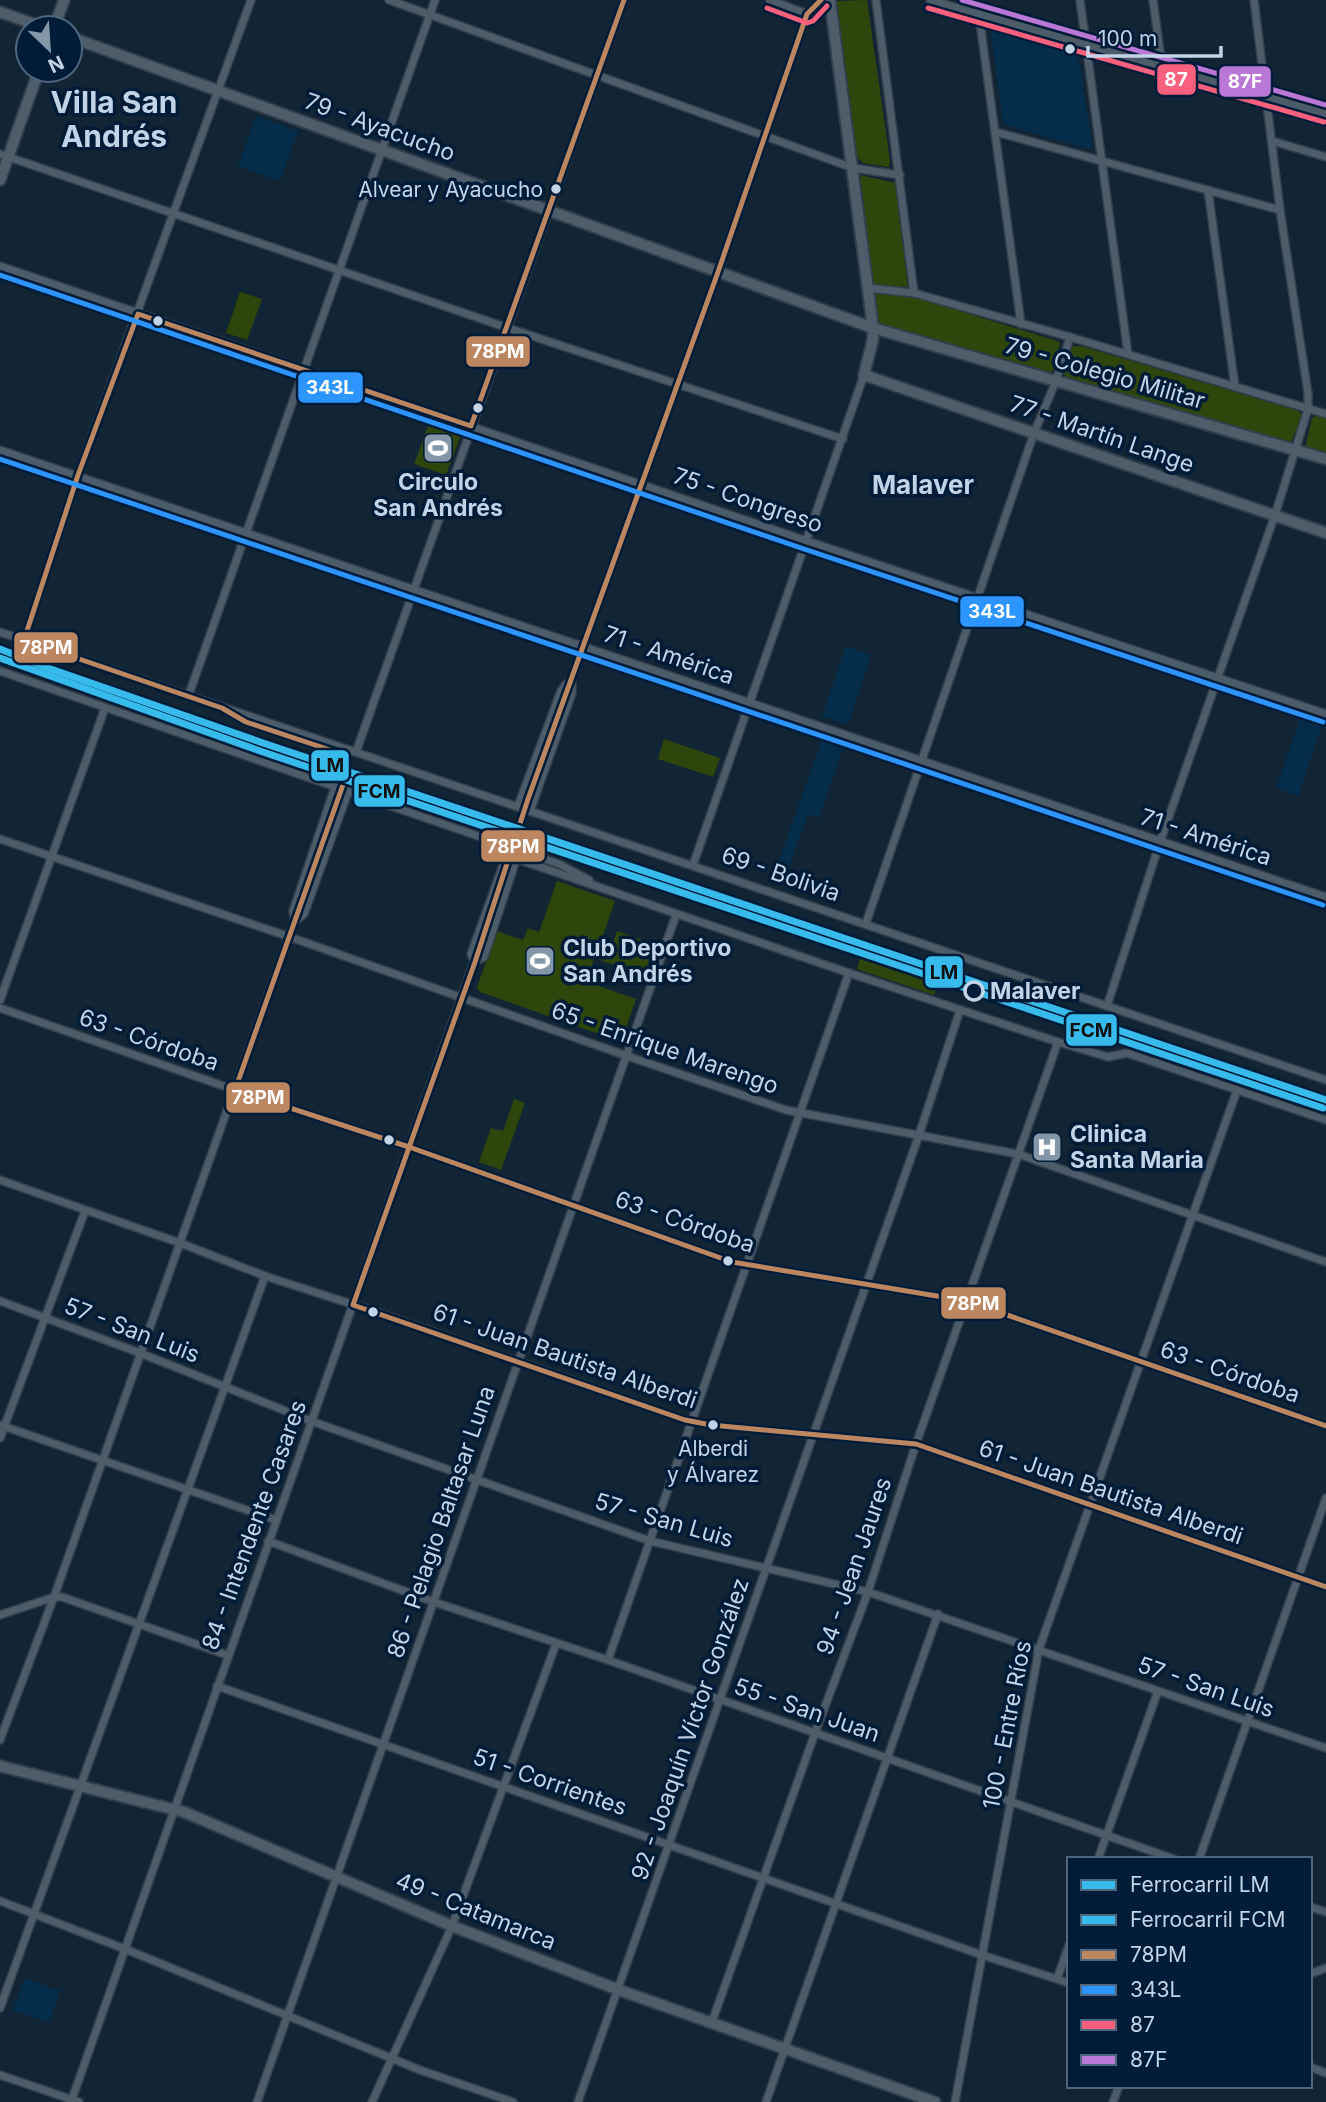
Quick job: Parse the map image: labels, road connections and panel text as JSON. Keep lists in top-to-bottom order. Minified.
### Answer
{"streets":{"street":["79 - Ayacucho","79 - Colegio Militar","77 - Martín Lange","75 - Congreso","71 - América","69 - Bolivia","63 - Córdoba","65 - Enrique Marengo","57 - San Luis","61 - Juan Bautista Alberdi","86 - Pelagio Baltasar Luna","84 - Intendente Casares","94 - Jean Jaures","55 - San Juan","100 - Entre Ríos","92 - Joaquín Víctor González","51 - Corrientes","49 - Catamarca"]},"crossings":[["79 - Ayacucho","79 - Colegio Militar"],["63 - Córdoba","86 - Pelagio Baltasar Luna"],["63 - Córdoba","84 - Intendente Casares"],["63 - Córdoba","94 - Jean Jaures"],["63 - Córdoba","100 - Entre Ríos"],["63 - Córdoba","92 - Joaquín Víctor González"],["65 - Enrique Marengo","86 - Pelagio Baltasar Luna"],["65 - Enrique Marengo","84 - Intendente Casares"],["65 - Enrique Marengo","94 - Jean Jaures"],["65 - Enrique Marengo","100 - Entre Ríos"],["65 - Enrique Marengo","92 - Joaquín Víctor González"],["57 - San Luis","86 - Pelagio Baltasar Luna"],["57 - San Luis","84 - Intendente Casares"],["57 - San Luis","94 - Jean Jaures"],["57 - San Luis","100 - Entre Ríos"],["57 - San Luis","92 - Joaquín Víctor González"],["61 - Juan Bautista Alberdi","86 - Pelagio Baltasar Luna"],["61 - Juan Bautista Alberdi","84 - Intendente Casares"],["61 - Juan Bautista Alberdi","94 - Jean Jaures"],["61 - Juan Bautista Alberdi","100 - Entre Ríos"],["61 - Juan Bautista Alberdi","92 - Joaquín Víctor González"],["86 - Pelagio Baltasar Luna","55 - San Juan"],["86 - Pelagio Baltasar Luna","51 - Corrientes"],["86 - Pelagio Baltasar Luna","49 - Catamarca"],["84 - Intendente Casares","55 - San Juan"],["84 - Intendente Casares","51 - Corrientes"],["84 - Intendente Casares","49 - Catamarca"],["94 - Jean Jaures","55 - San Juan"],["94 - Jean Jaures","51 - Corrientes"],["94 - Jean Jaures","49 - Catamarca"],["55 - San Juan","100 - Entre Ríos"],["55 - San Juan","92 - Joaquín Víctor González"],["100 - Entre Ríos","51 - Corrientes"],["92 - Joaquín Víctor González","51 - Corrientes"],["92 - Joaquín Víctor González","49 - Catamarca"]],"districts":["Villa San Andrés","Malaver"],"places":{"other":["Alvear y Ayacucho","Malaver","Alberdi y Álvarez"],"sports":["Circulo San Andrés","Club Deportivo San Andrés"],"hospital":["Clinica Santa Maria"]},"lines":["transit line 78PM","transit line 87F","transit line 87","transit line 343L","rail line LM","rail line FCM"],"legend":["Ferrocarril LM","Ferrocarril FCM","78PM","343L","87","87F"],"scale_bar":"100 m","north":"bottom right"}
